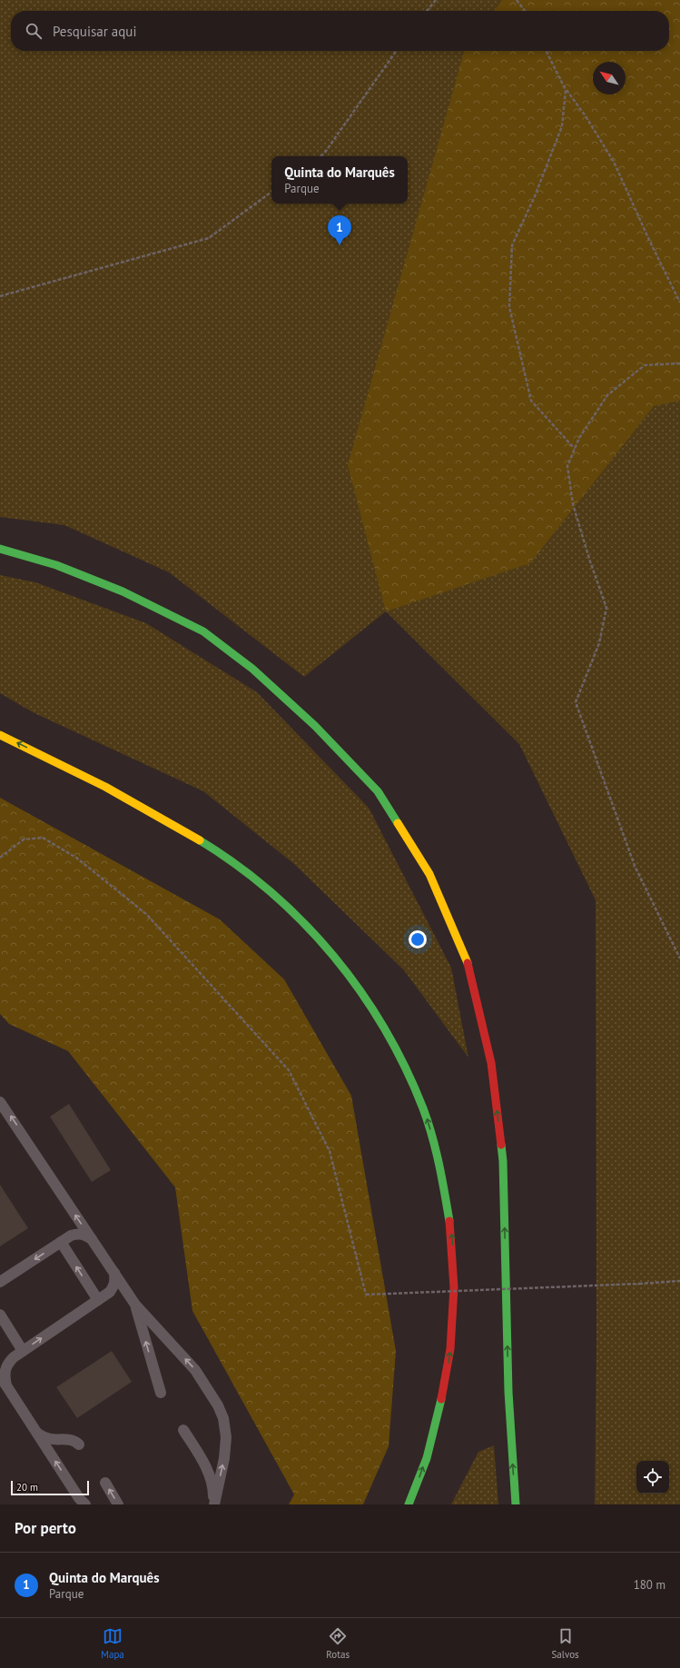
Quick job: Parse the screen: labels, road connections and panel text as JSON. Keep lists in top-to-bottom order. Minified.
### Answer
{"scale_bar":"20 m","north":"top left","page":{"search":"Pesquisar aqui","popup":["Quinta do Marquês","Parque"],"pins":"1","scale":"20 m","heading":"Por perto","list":[{"mark":"1","name":"Quinta do Marquês","note":"Parque","value":"180 m"}],"nav":["Mapa","Rotas","Salvos"]}}
